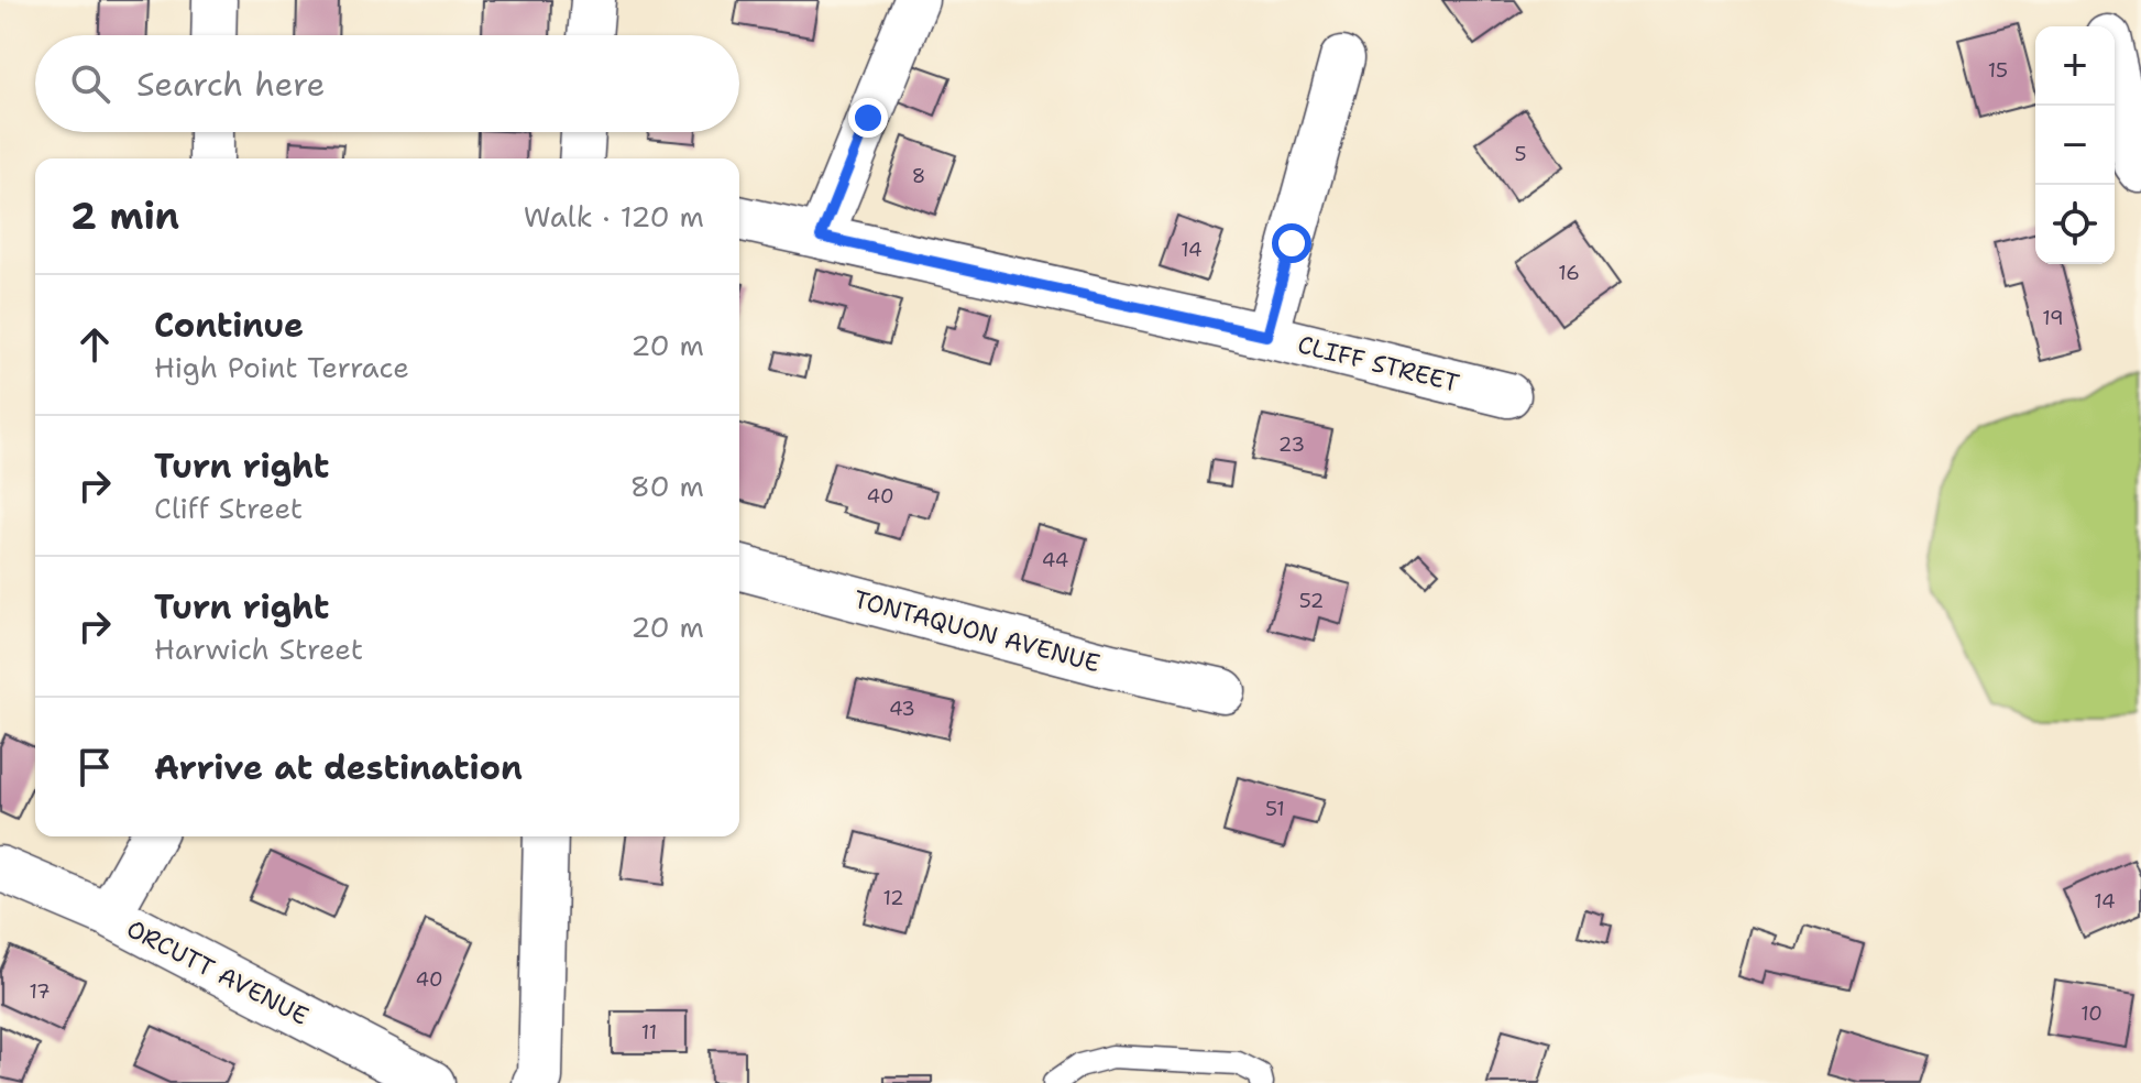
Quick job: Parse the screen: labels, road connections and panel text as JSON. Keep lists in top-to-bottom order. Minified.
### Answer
{"streets":{"street":["CLIFF STREET","TONTAQUON AVENUE","ORCUTT AVENUE"]},"house_numbers":["15","5","8","14","16","19","23","40","44","52","43","51","12","14","40","17","10","11"],"page":{"map_buttons":["+","−"],"search":"Search here","heading":["2 min","Walk · 120 m"],"list":[["Continue","High Point Terrace","20 m"],["Turn right","Cliff Street","80 m"],["Turn right","Harwich Street","20 m"],"Arrive at destination"]}}
